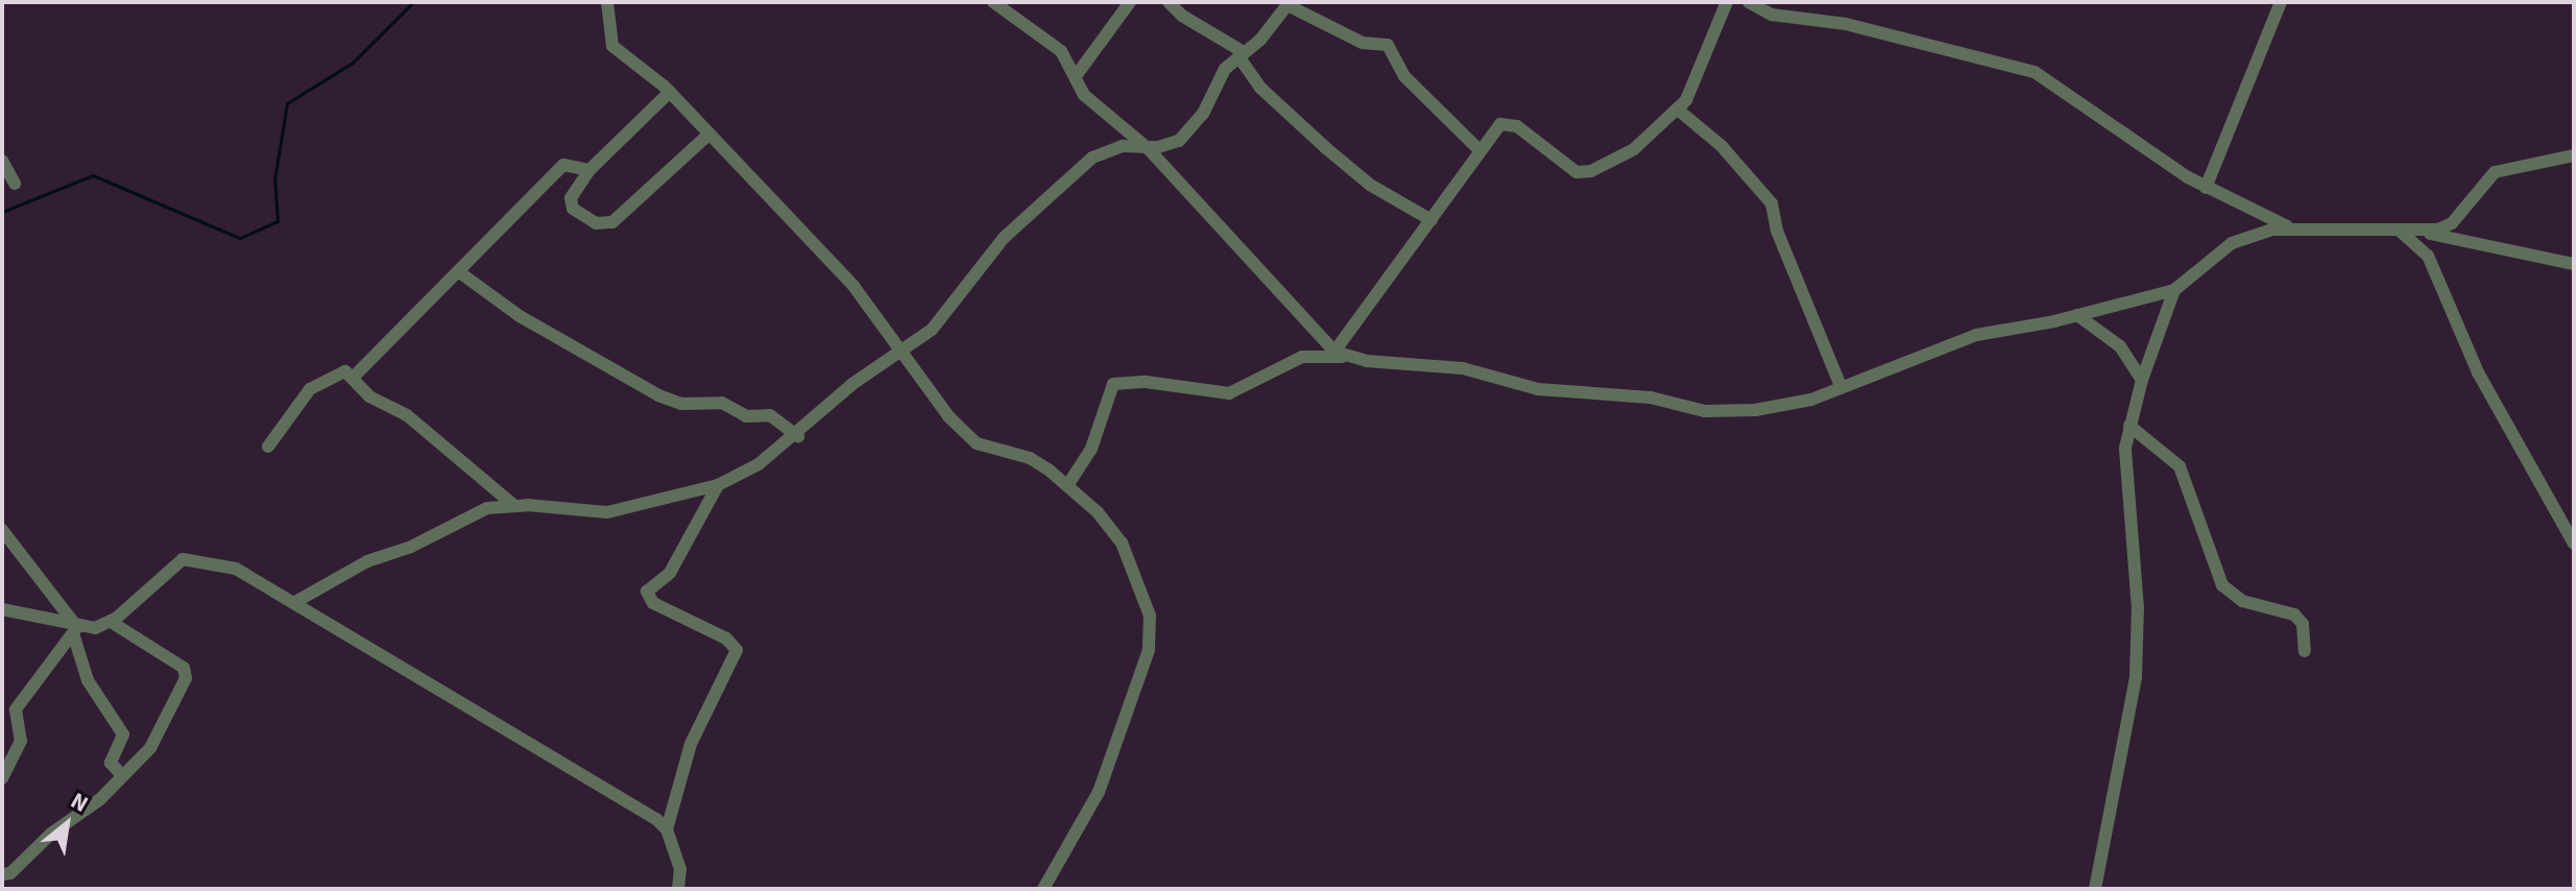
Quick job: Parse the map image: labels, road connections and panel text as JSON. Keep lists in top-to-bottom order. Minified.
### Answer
{"north":"top right"}
